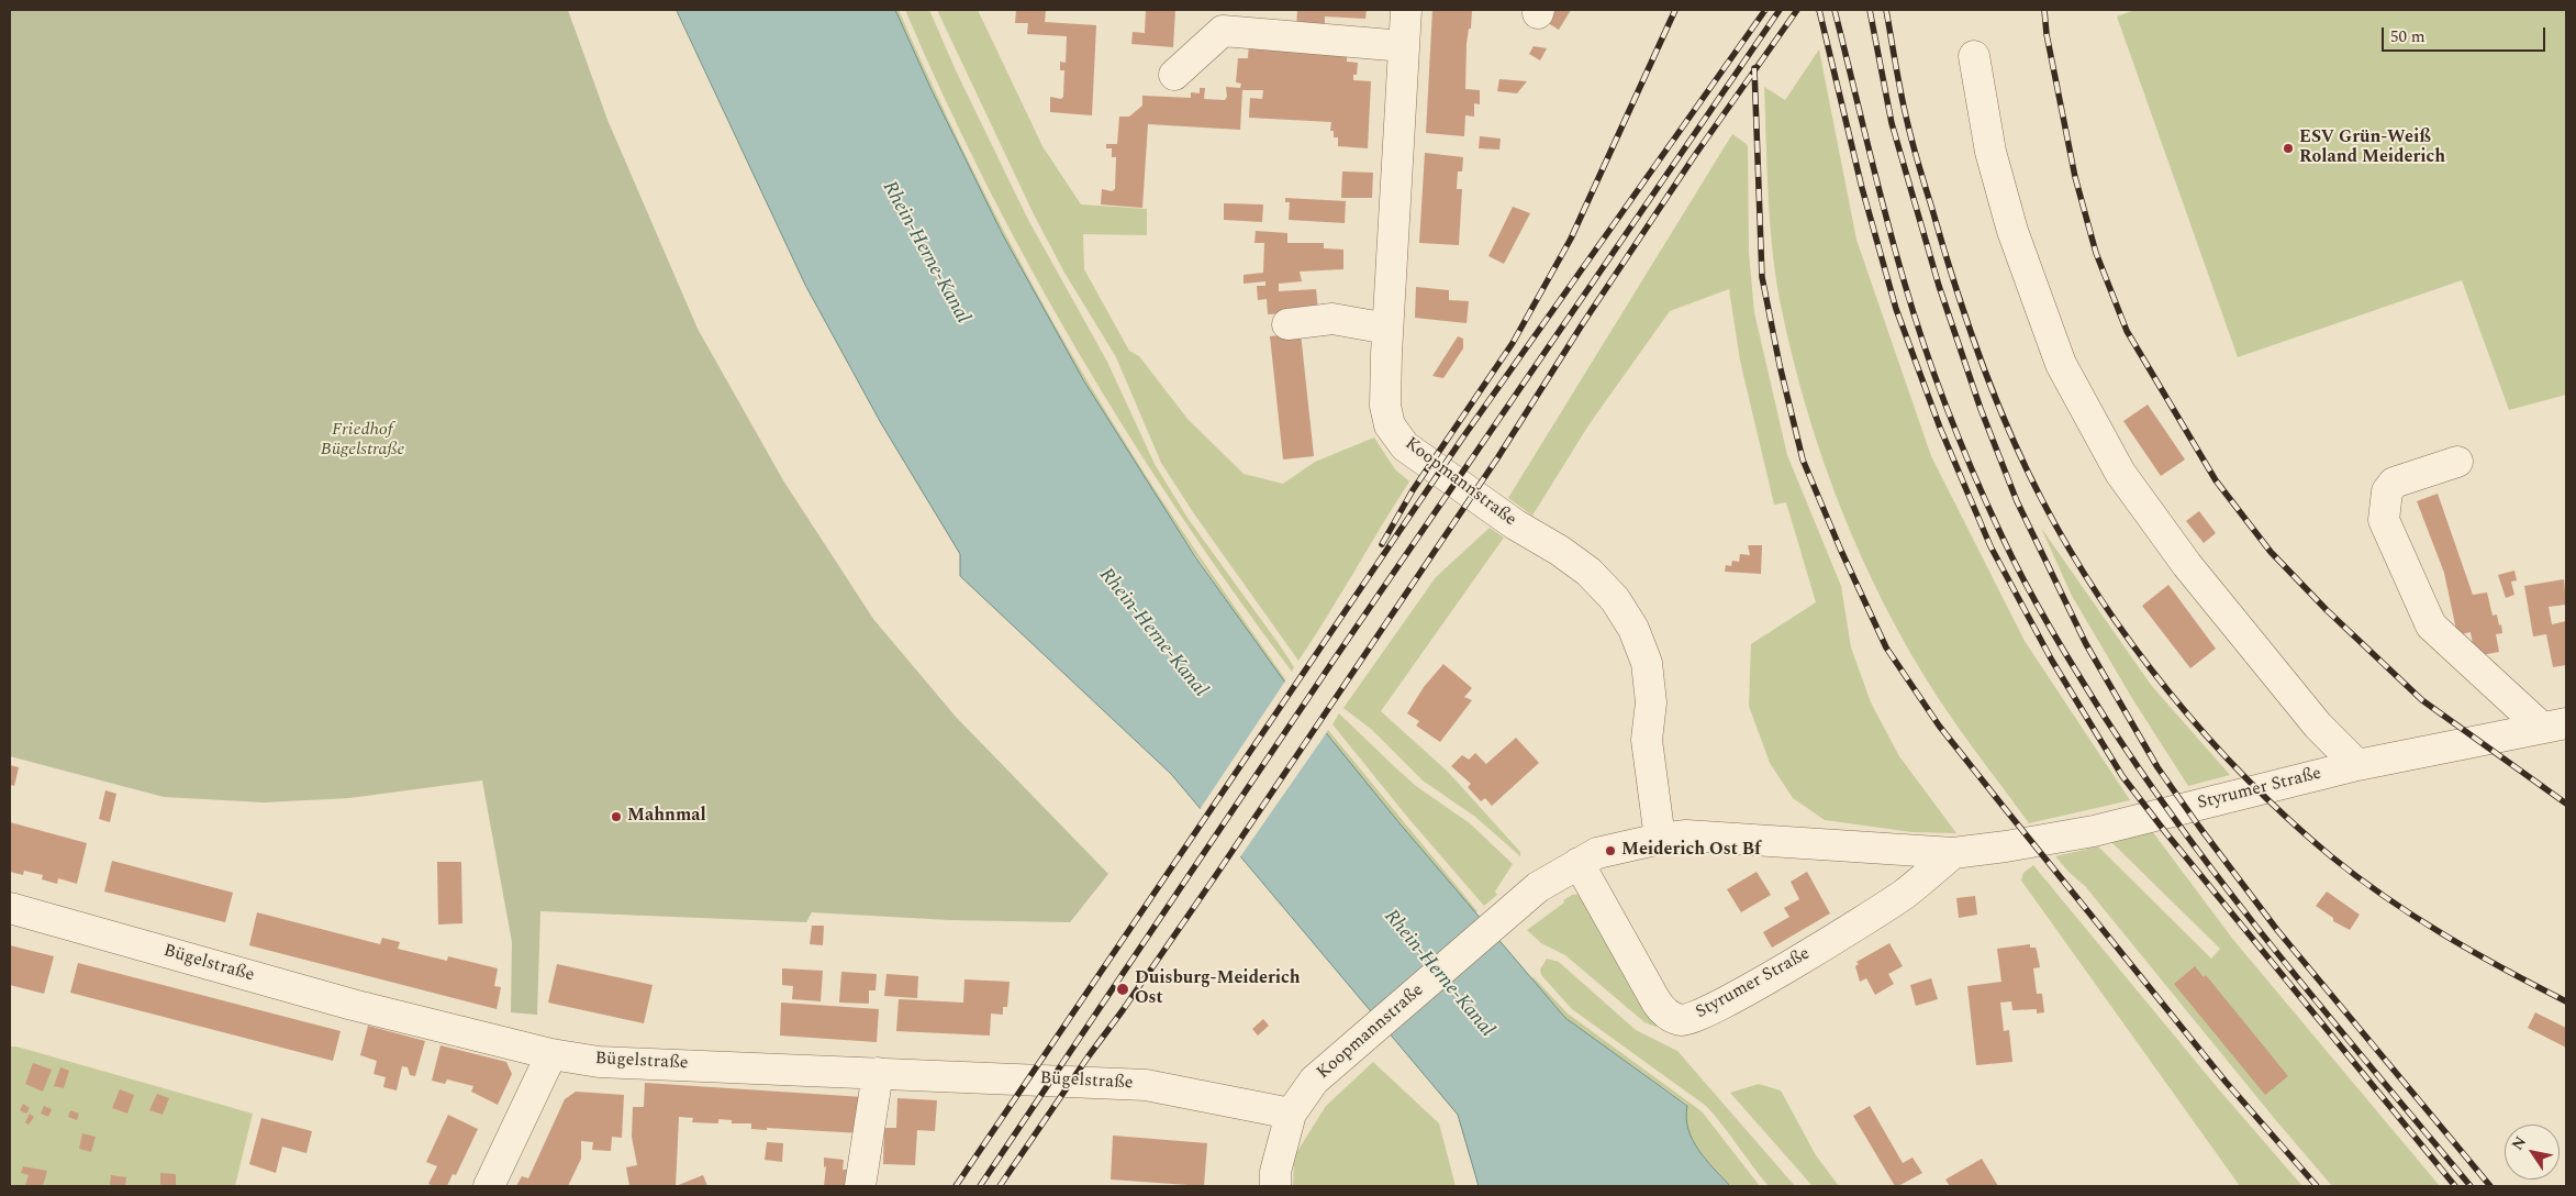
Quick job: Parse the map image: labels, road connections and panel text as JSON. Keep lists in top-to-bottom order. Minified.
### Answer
{"streets":{"street":["Koopmannstraße","Styrumer Straße","Bügelstraße"]},"crossings":[["Koopmannstraße","Styrumer Straße"],["Koopmannstraße","Bügelstraße"]],"water":["Rhein-Herne-Kanal"],"parks":["Friedhof Bügelstraße"],"places":["ESV Grün-Weiß Roland Meiderich","Mahnmal","Meiderich Ost Bf","Duisburg-Meiderich Ost"],"scale_bar":"50 m","north":"top left"}
